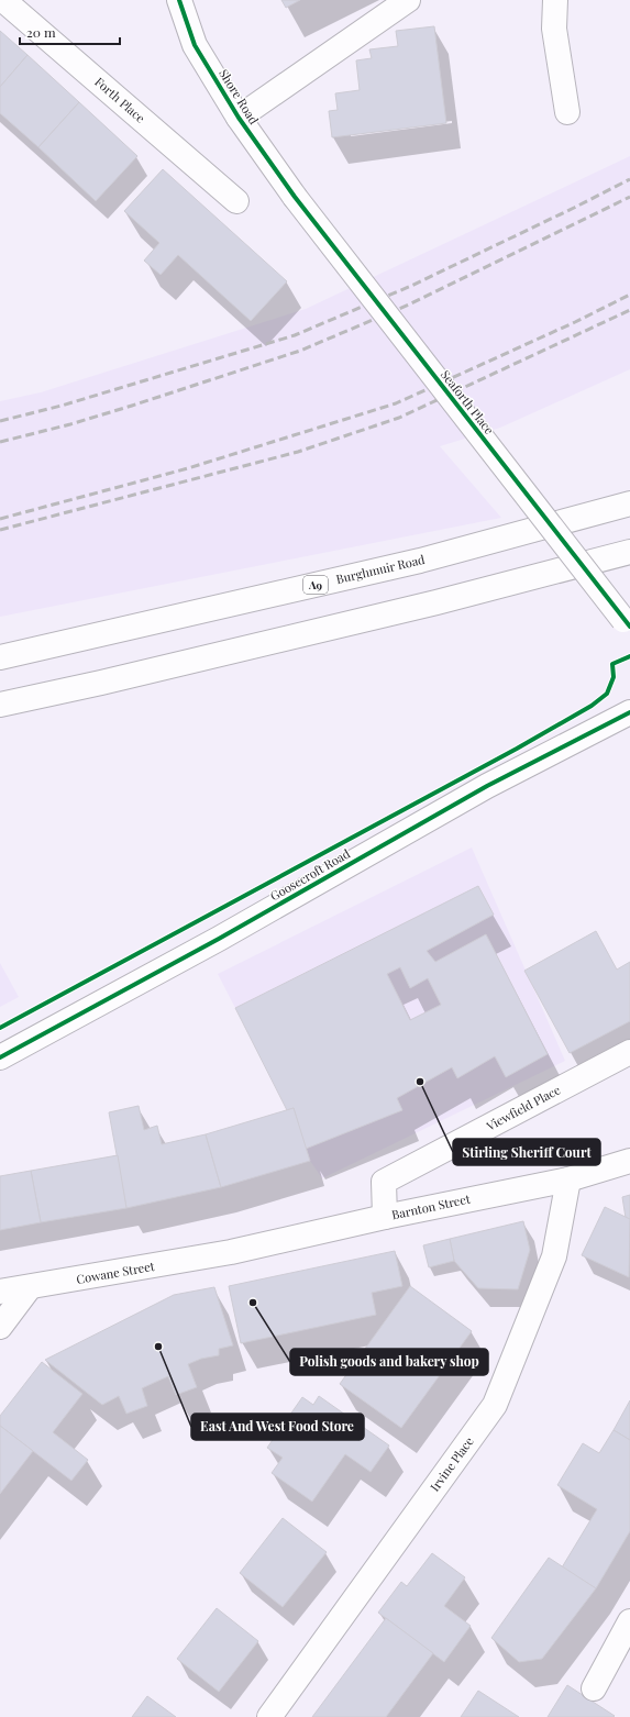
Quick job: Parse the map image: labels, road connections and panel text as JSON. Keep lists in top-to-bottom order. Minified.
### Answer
{"streets":{"street":["Shore Road","Forth Place","Seaforth Place","Burghmuir Road","A9","Goosecroft Road","Viewfield Place","Barnton Street","Cowane Street","Irvine Place"]},"crossings":[["Shore Road","Seaforth Place"],["Viewfield Place","Barnton Street"],["Barnton Street","Cowane Street"],["Barnton Street","Irvine Place"]],"places":["Stirling Sheriff Court","Polish goods and bakery shop","East And West Food Store"],"scale_bar":"20 m"}
